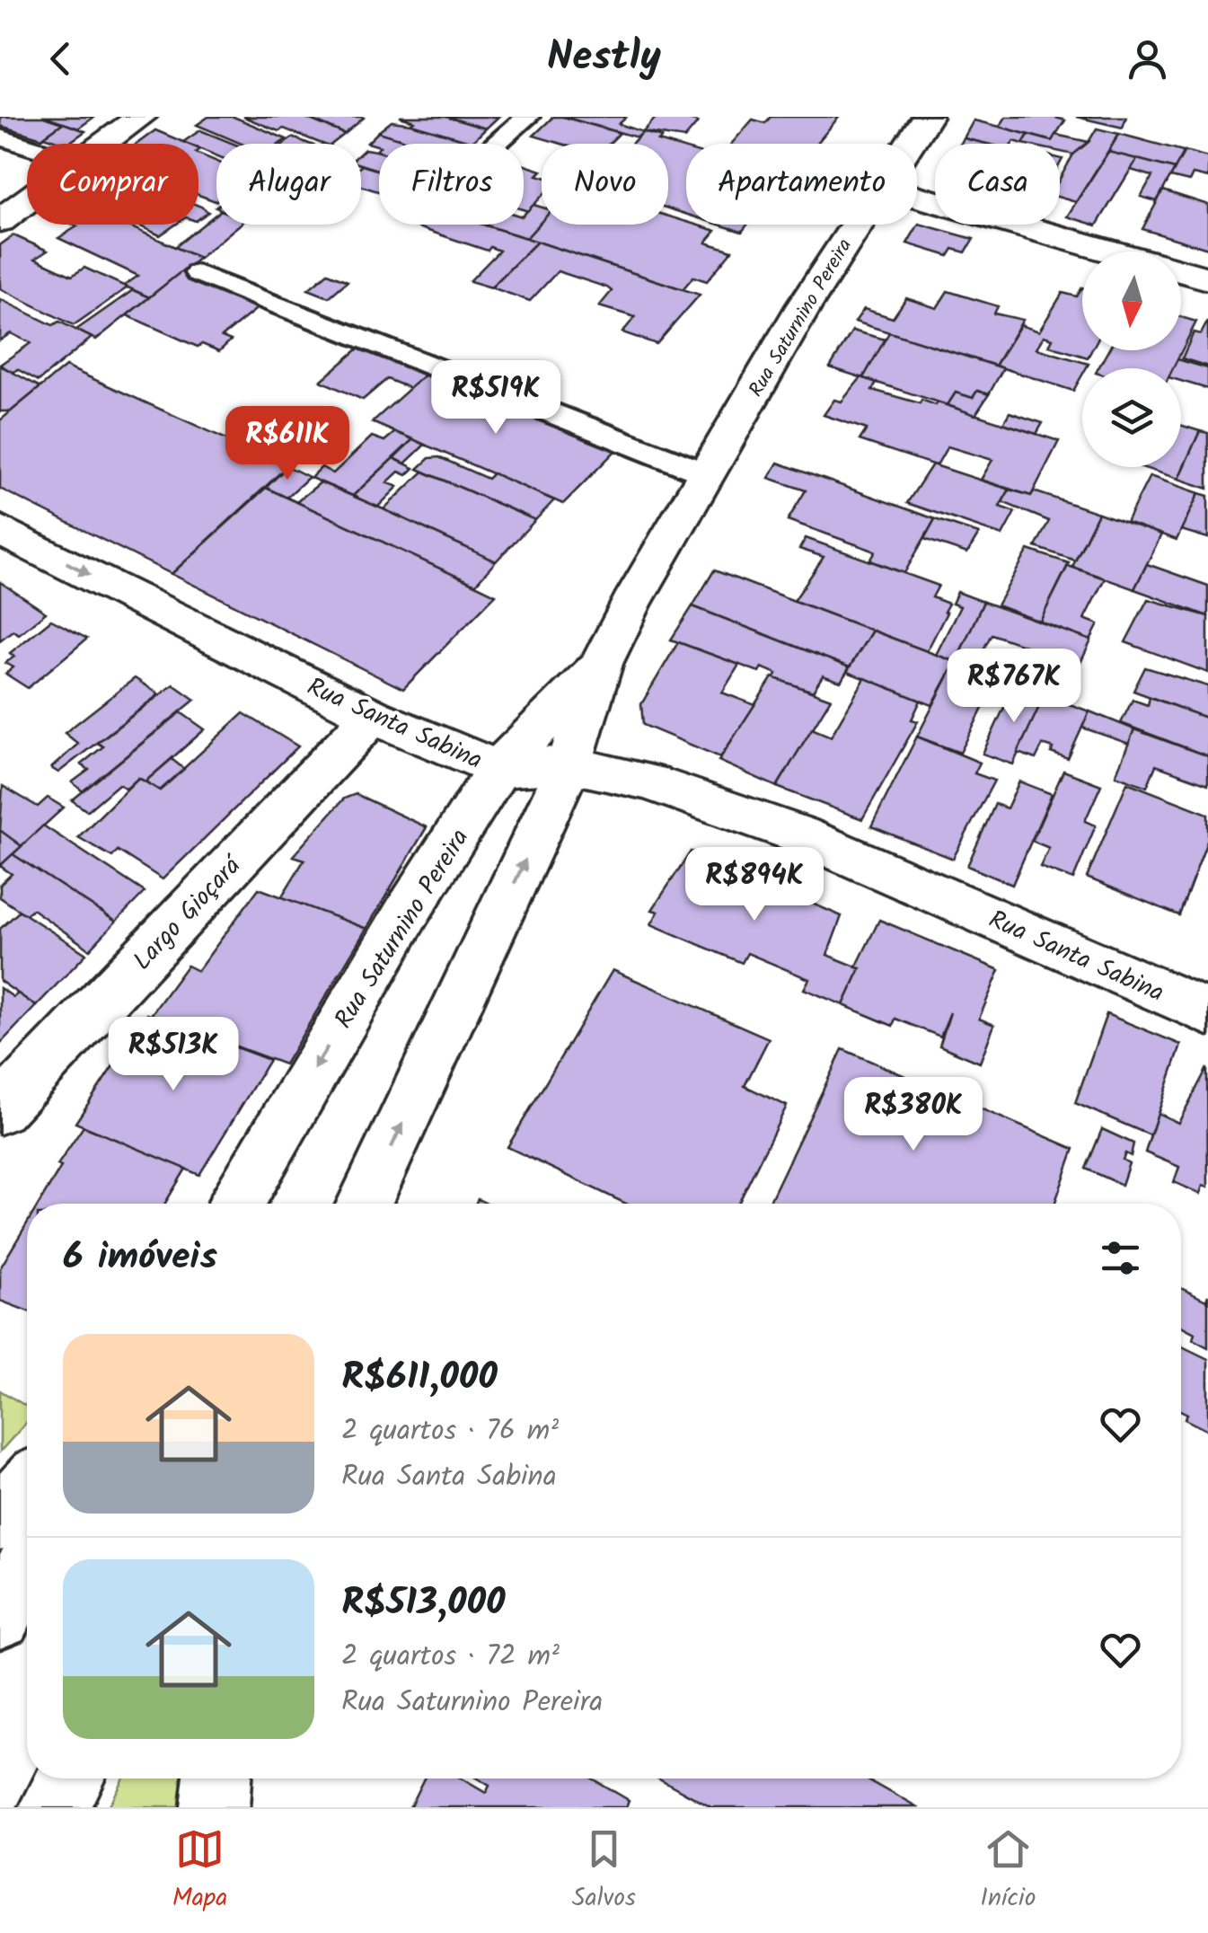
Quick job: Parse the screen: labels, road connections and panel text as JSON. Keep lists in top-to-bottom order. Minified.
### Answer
{"streets":{"street":["Rua Saturnino Pereira","Rua Santa Sabina","Largo Gioçará"]},"crossings":[["Rua Saturnino Pereira","Rua Santa Sabina"],["Rua Santa Sabina","Largo Gioçará"]],"north":"bottom","page":{"header":"Nestly","chip":["Comprar","Alugar","Filtros","Novo","Apartamento","Casa"],"price":["R$519K","R$611K","R$767K","R$894K","R$513K","R$380K"],"heading":"6 imóveis","list":[{"name":"R$611,000","note":"2 quartos · 76 m² · Rua Santa Sabina"},{"name":"R$513,000","note":"2 quartos · 72 m² · Rua Saturnino Pereira"}],"tabs":["Mapa","Salvos","Início"]}}
